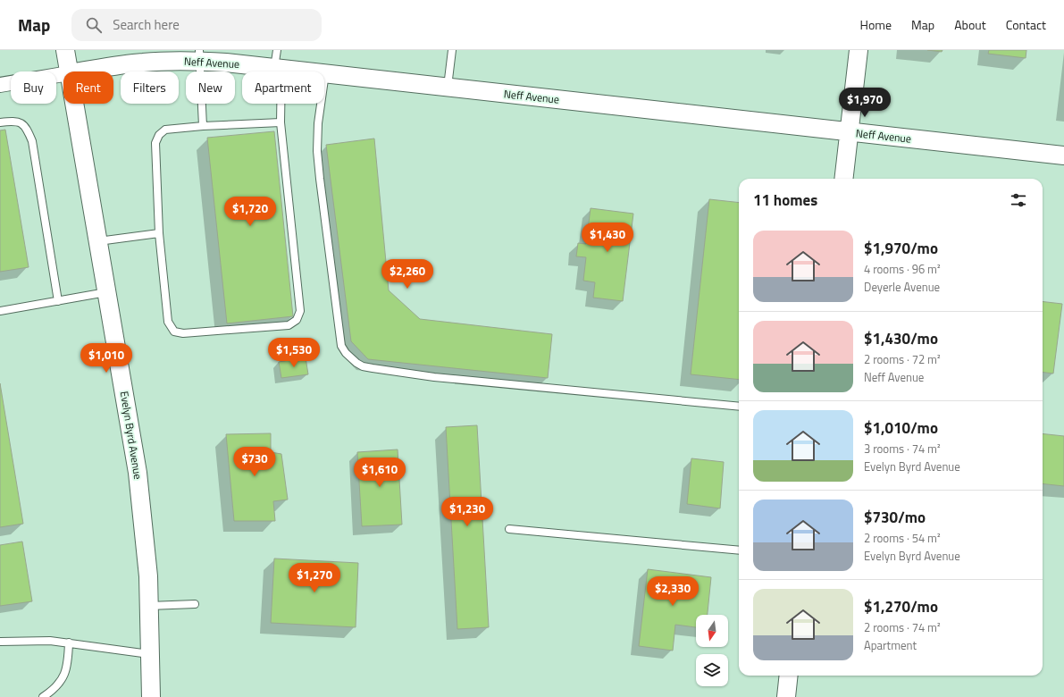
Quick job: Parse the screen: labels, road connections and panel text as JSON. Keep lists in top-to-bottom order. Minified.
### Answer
{"streets":{"street":["Neff Avenue","Evelyn Byrd Avenue"]},"north":"bottom","page":{"header":"Map","search":"Search here","nav":["Home","Map","About","Contact"],"chip":["Buy","Rent","Filters","New","Apartment"],"price":["$1,970","$1,720","$1,430","$2,260","$1,530","$1,010","$730","$1,610","$1,230","$1,270","$2,330"],"heading":"11 homes","list":[{"name":"$1,970/mo","note":"4 rooms · 96 m² · Deyerle Avenue"},{"name":"$1,430/mo","note":"2 rooms · 72 m² · Neff Avenue"},{"name":"$1,010/mo","note":"3 rooms · 74 m² · Evelyn Byrd Avenue"},{"name":"$730/mo","note":"2 rooms · 54 m² · Evelyn Byrd Avenue"},{"name":"$1,270/mo","note":"2 rooms · 74 m² · Apartment"}]}}
